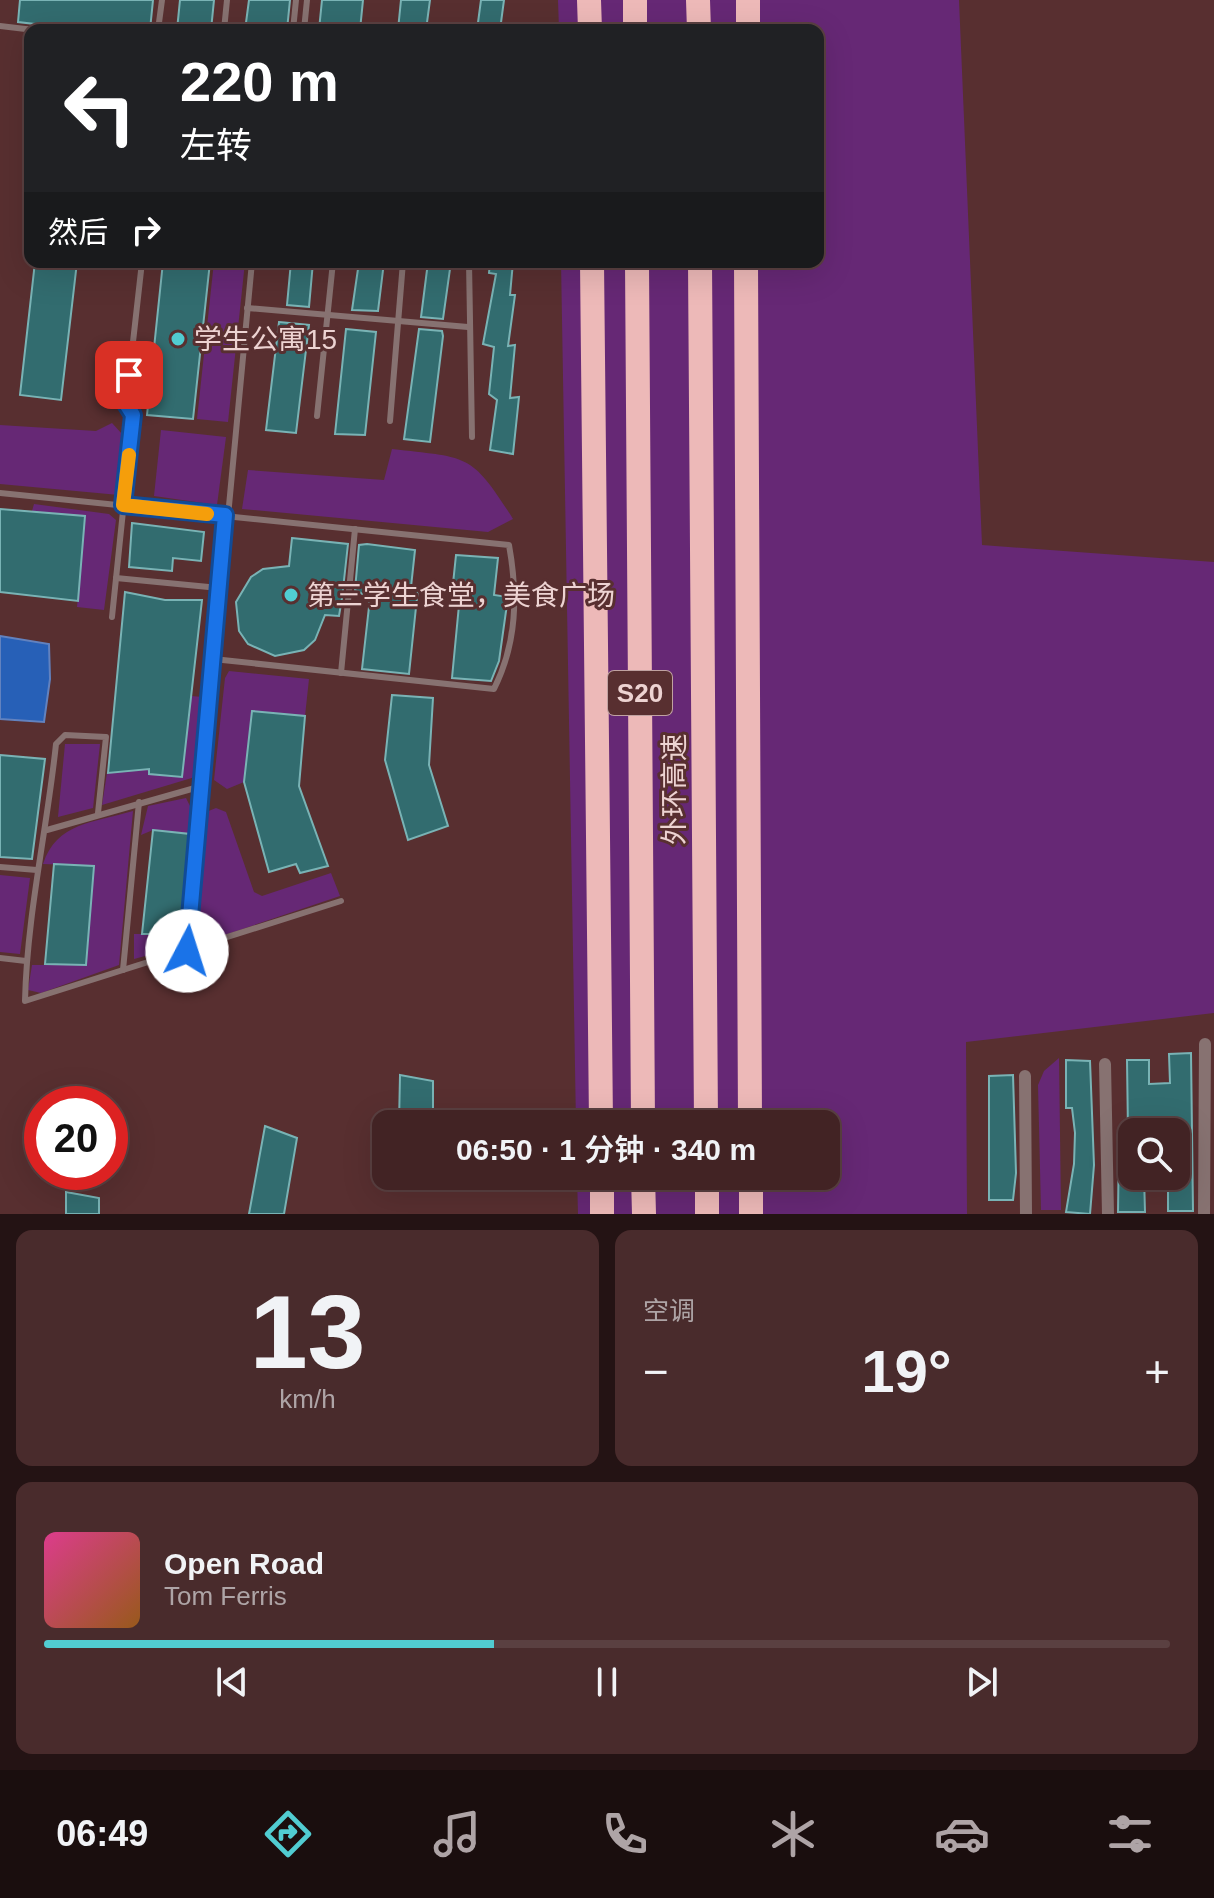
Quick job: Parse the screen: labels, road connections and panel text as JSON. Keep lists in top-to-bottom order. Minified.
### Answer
{"streets":{"highway":["S20","外环高速"]},"places":["学生公寓15","第三学生食堂，美食广场"],"page":{"turn":["220 m","左转"],"then":"然后","limit":"20","trip":"06:50 · 1 分钟 · 340 m","tile":[["13","km/h"],"空调"],"heat":["−","19°","+"],"song":["Open Road","Tom Ferris"],"tabs":"06:49"}}
